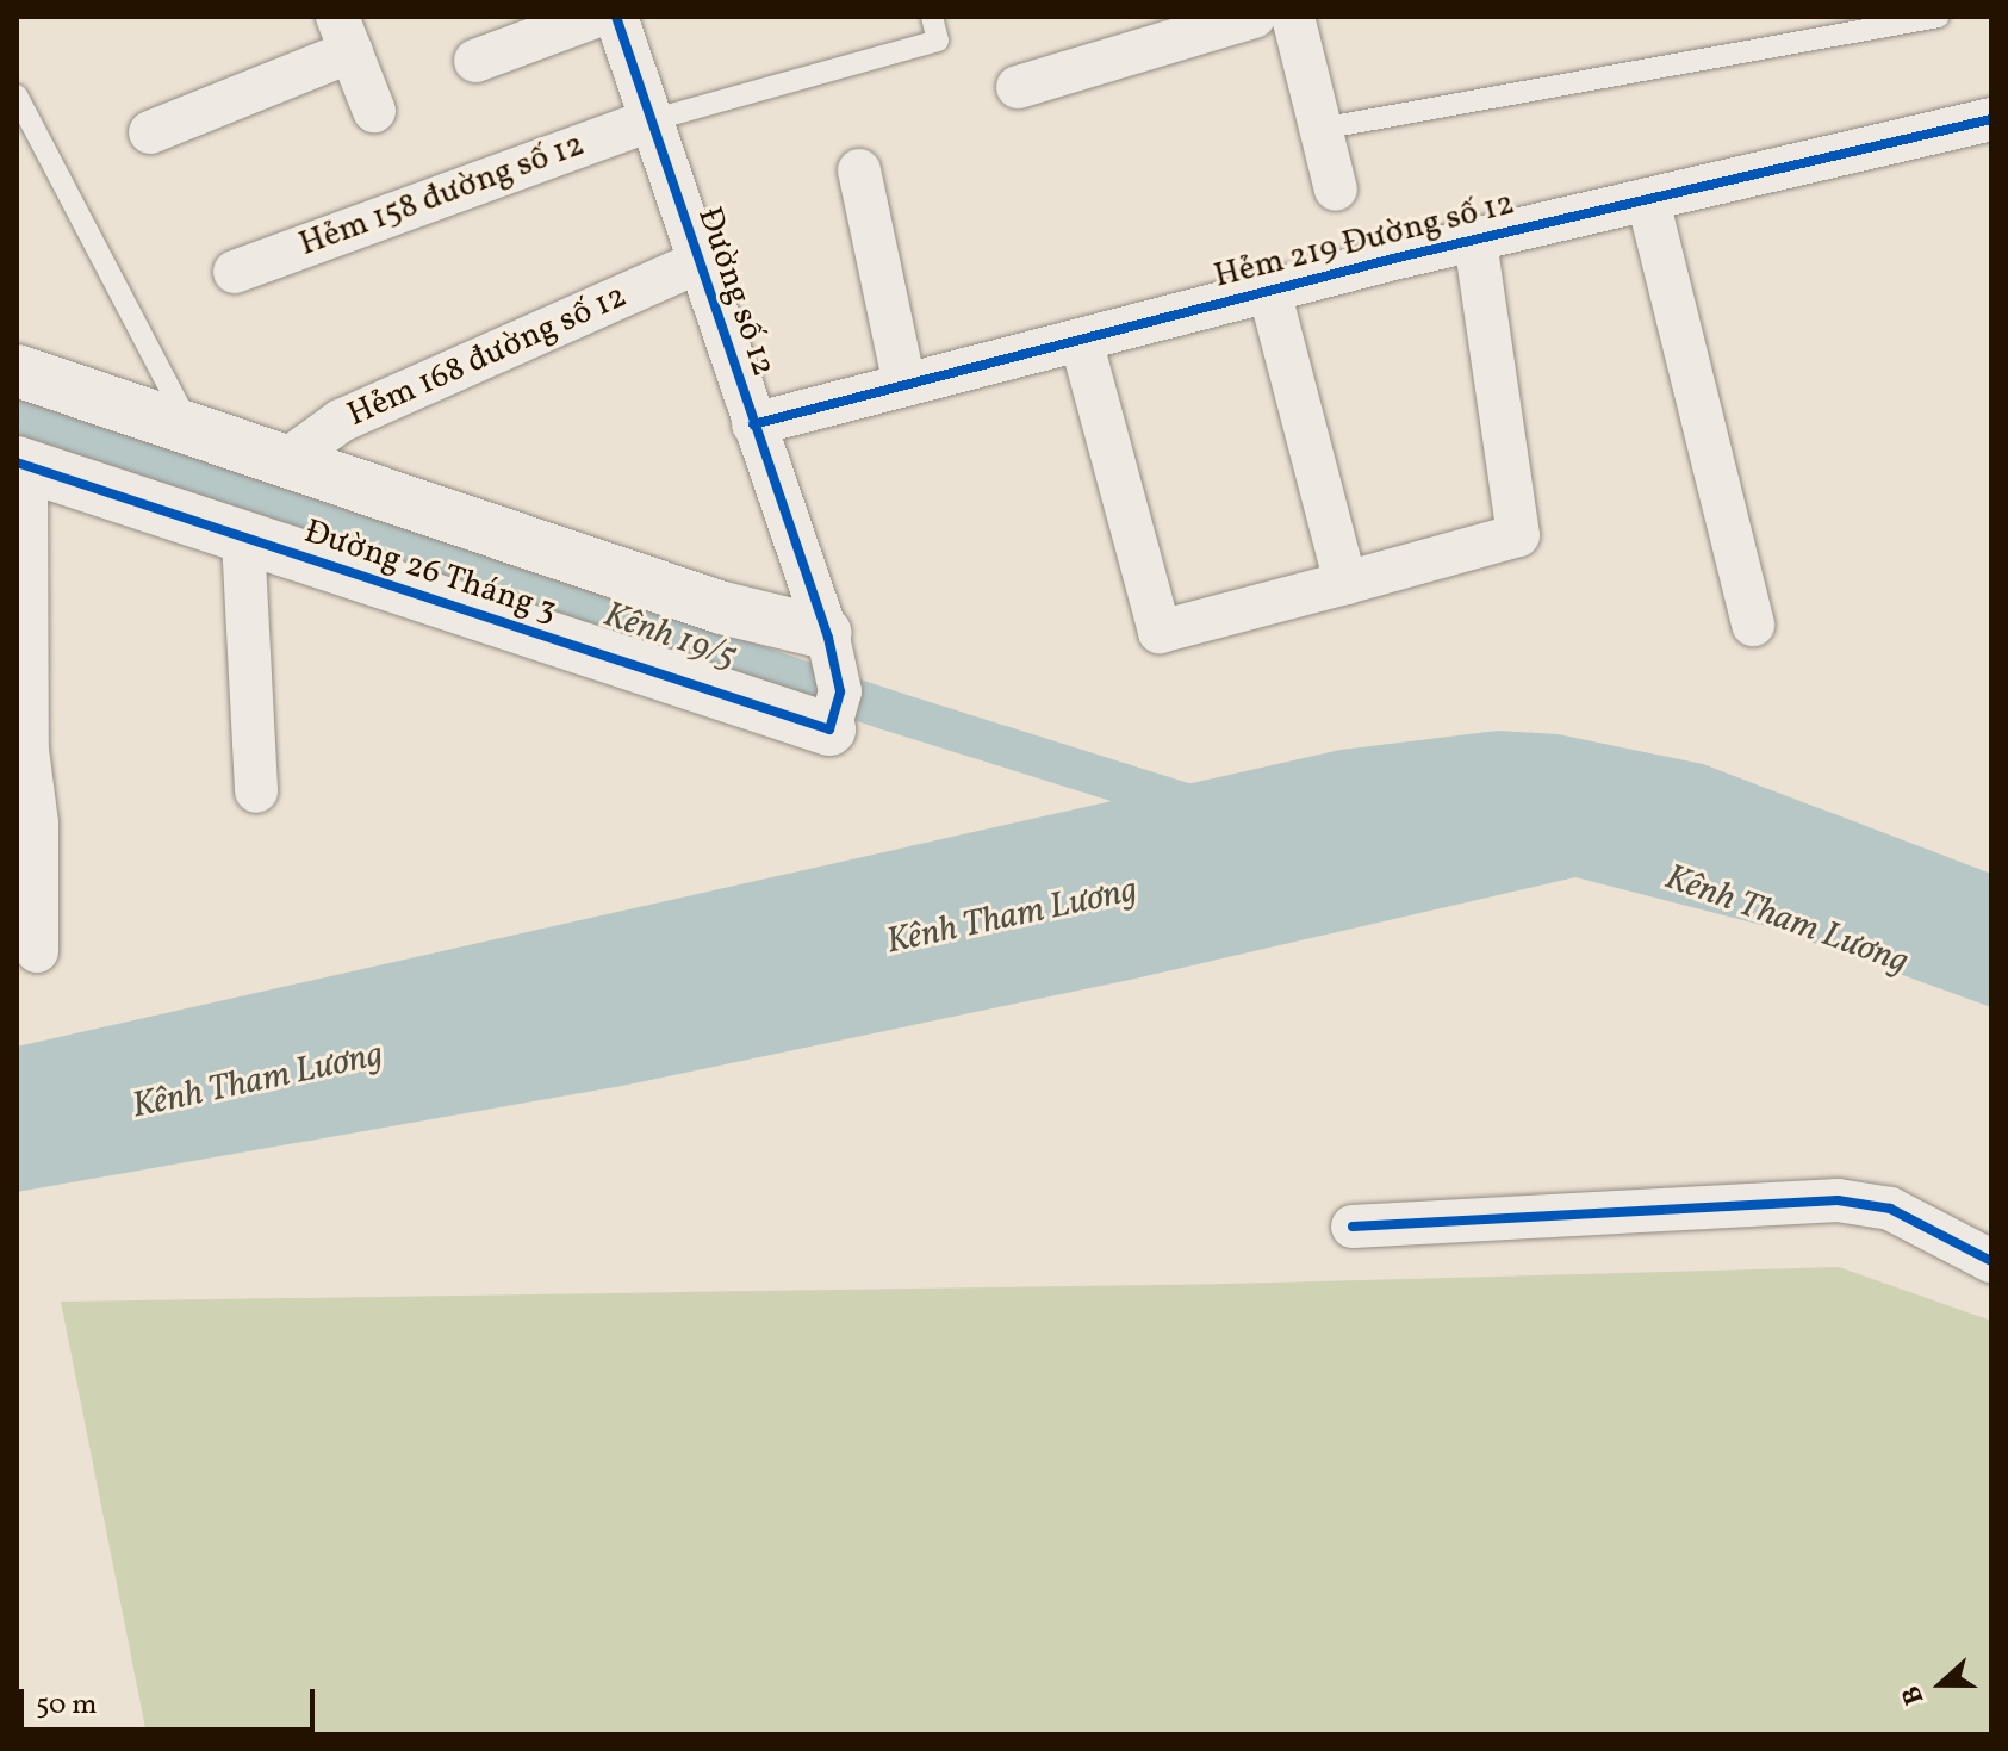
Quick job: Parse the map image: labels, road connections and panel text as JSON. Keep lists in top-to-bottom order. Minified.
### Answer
{"streets":{"street":["Hẻm 158 đường số 12","Hẻm 219 Đường số 12","Đường số 12","Hẻm 168 đường số 12","Đường 26 Tháng 3"]},"crossings":[["Hẻm 158 đường số 12","Đường số 12"],["Hẻm 219 Đường số 12","Đường số 12"],["Đường số 12","Hẻm 168 đường số 12"],["Đường số 12","Đường 26 Tháng 3"],["Hẻm 168 đường số 12","Đường 26 Tháng 3"]],"water":["Kênh 19/5","Kênh Tham Lương"],"scale_bar":"50 m","north":"left"}
